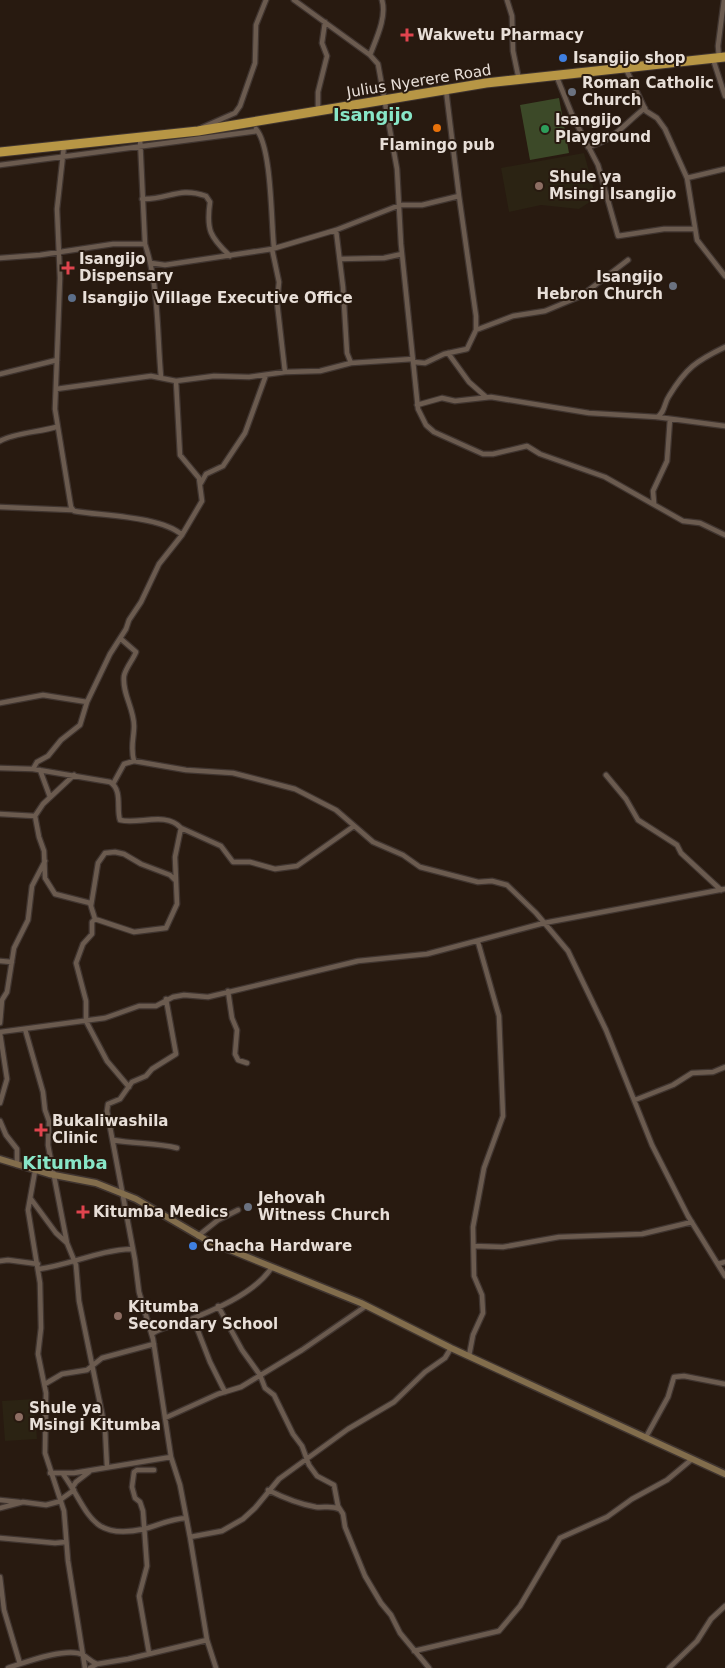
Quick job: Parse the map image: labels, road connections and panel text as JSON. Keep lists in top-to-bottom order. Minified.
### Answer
{"streets":{"highway":["Julius Nyerere Road"]},"districts":["Isangijo","Kitumba"],"places":{"health":["Wakwetu Pharmacy","Isangijo Dispensary","Bukaliwashila Clinic","Kitumba Medics"],"other":["Isangijo shop","Roman Catholic Church","Flamingo pub","Isangijo Playground","Shule ya Msingi Isangijo","Isangijo Hebron Church","Isangijo Village Executive Office","Jehovah Witness Church","Chacha Hardware","Kitumba Secondary School","Shule ya Msingi Kitumba"]}}
